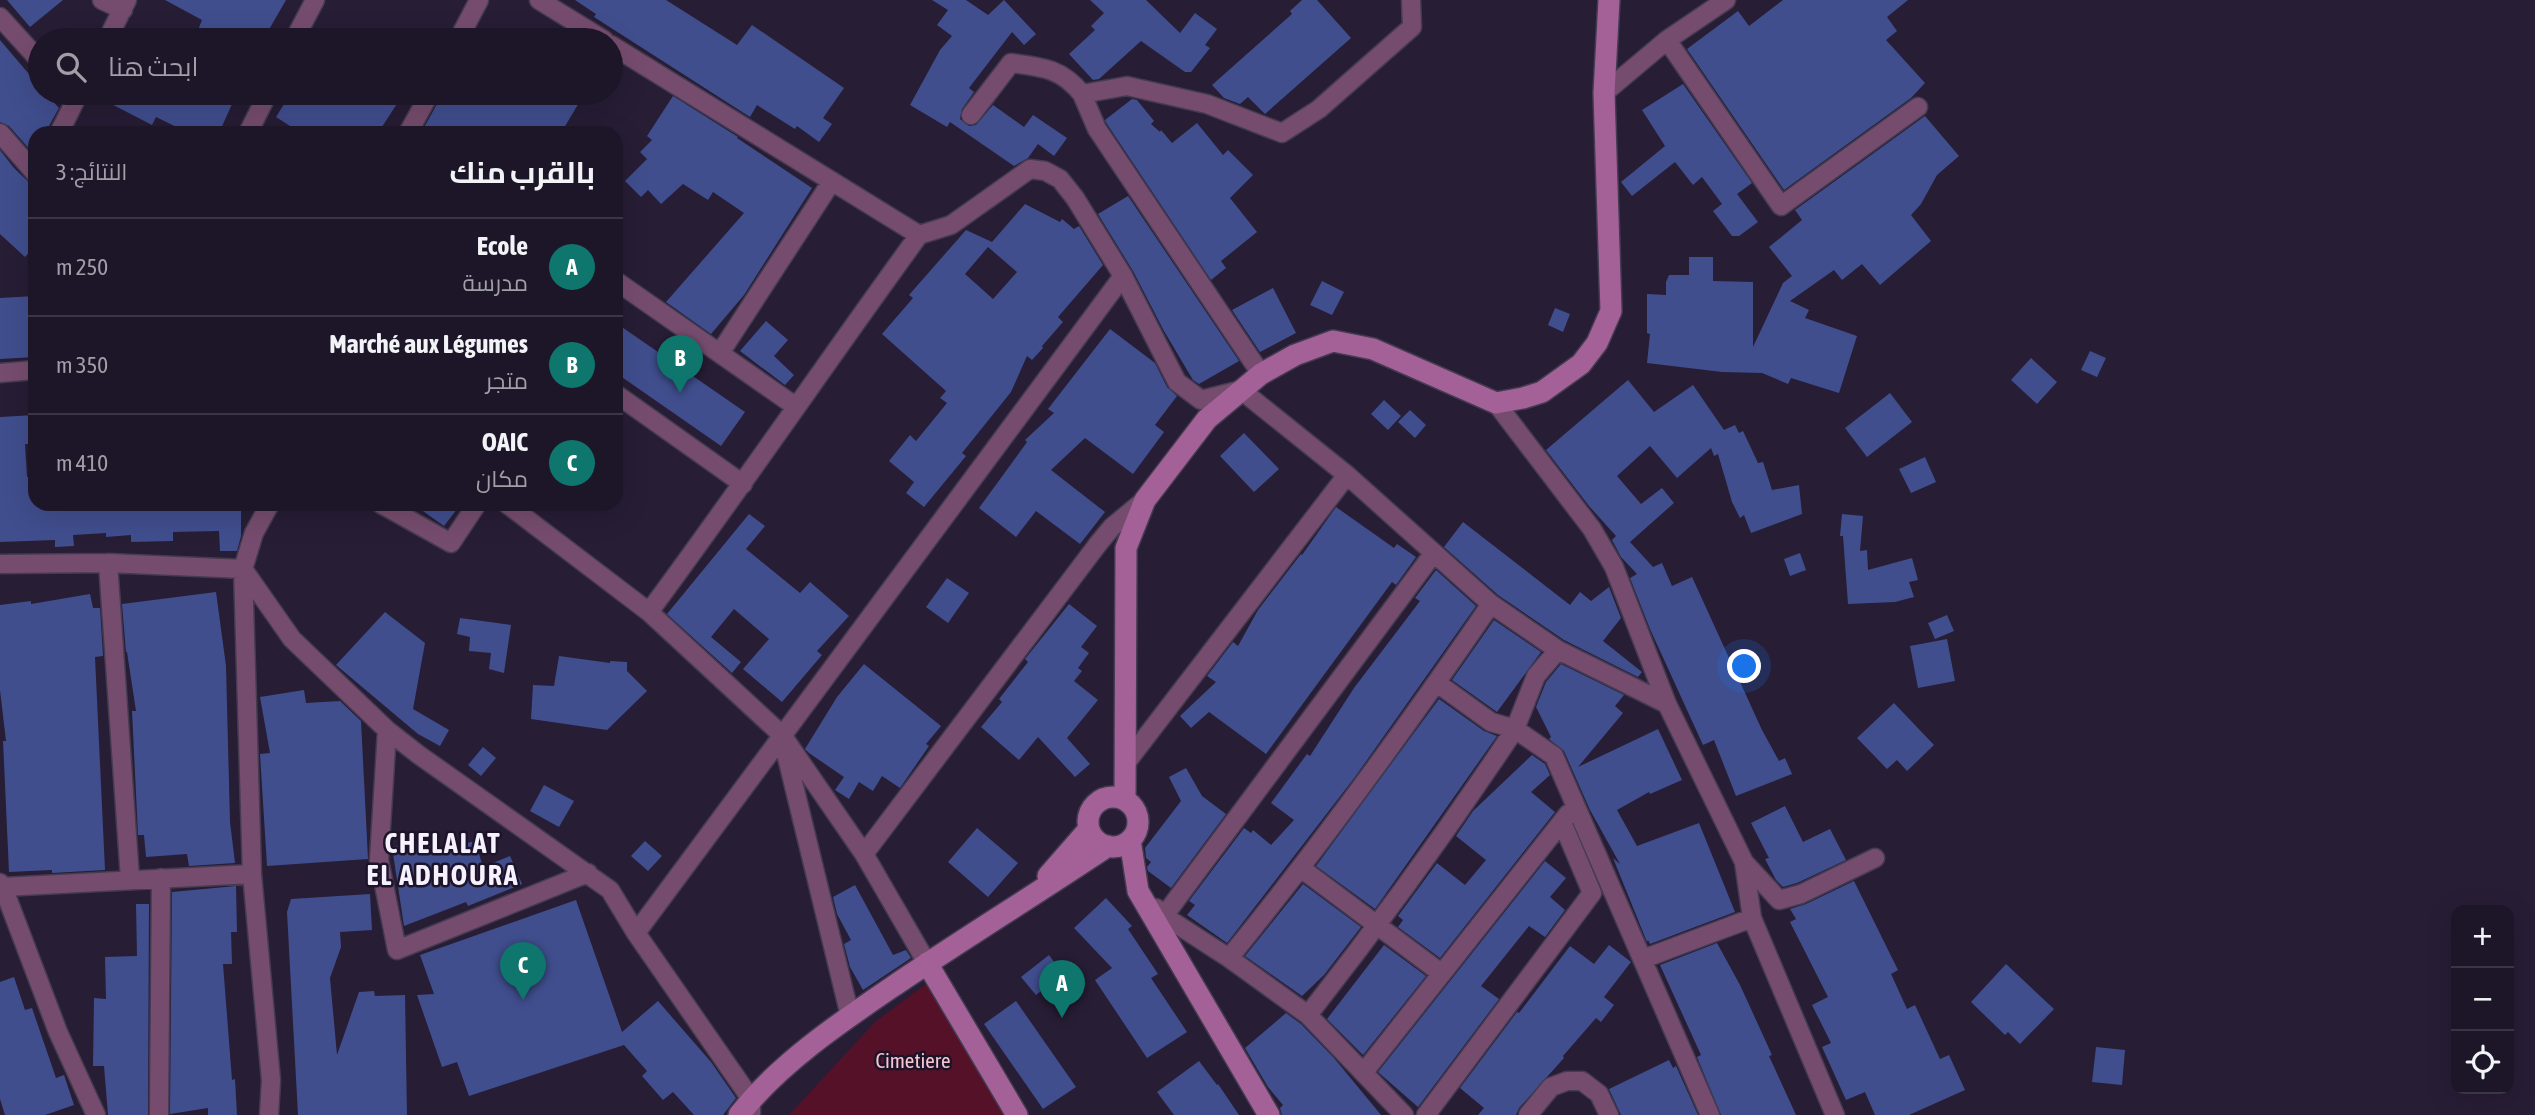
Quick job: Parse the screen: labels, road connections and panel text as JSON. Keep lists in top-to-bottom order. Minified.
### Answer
{"districts":["CHELALAT EL ADHOURA"],"parks":["Cimetiere"],"page":{"search":"ابحث هنا","heading":["بالقرب منك","النتائج: 3"],"list":[{"mark":"A","name":"Ecole","note":"مدرسة","value":"250 m"},{"mark":"B","name":"Marché aux Légumes","note":"متجر","value":"350 m"},{"mark":"C","name":"OAIC","note":"مكان","value":"410 m"}],"pins":["B","C","A"],"map_buttons":["+","−"]}}
